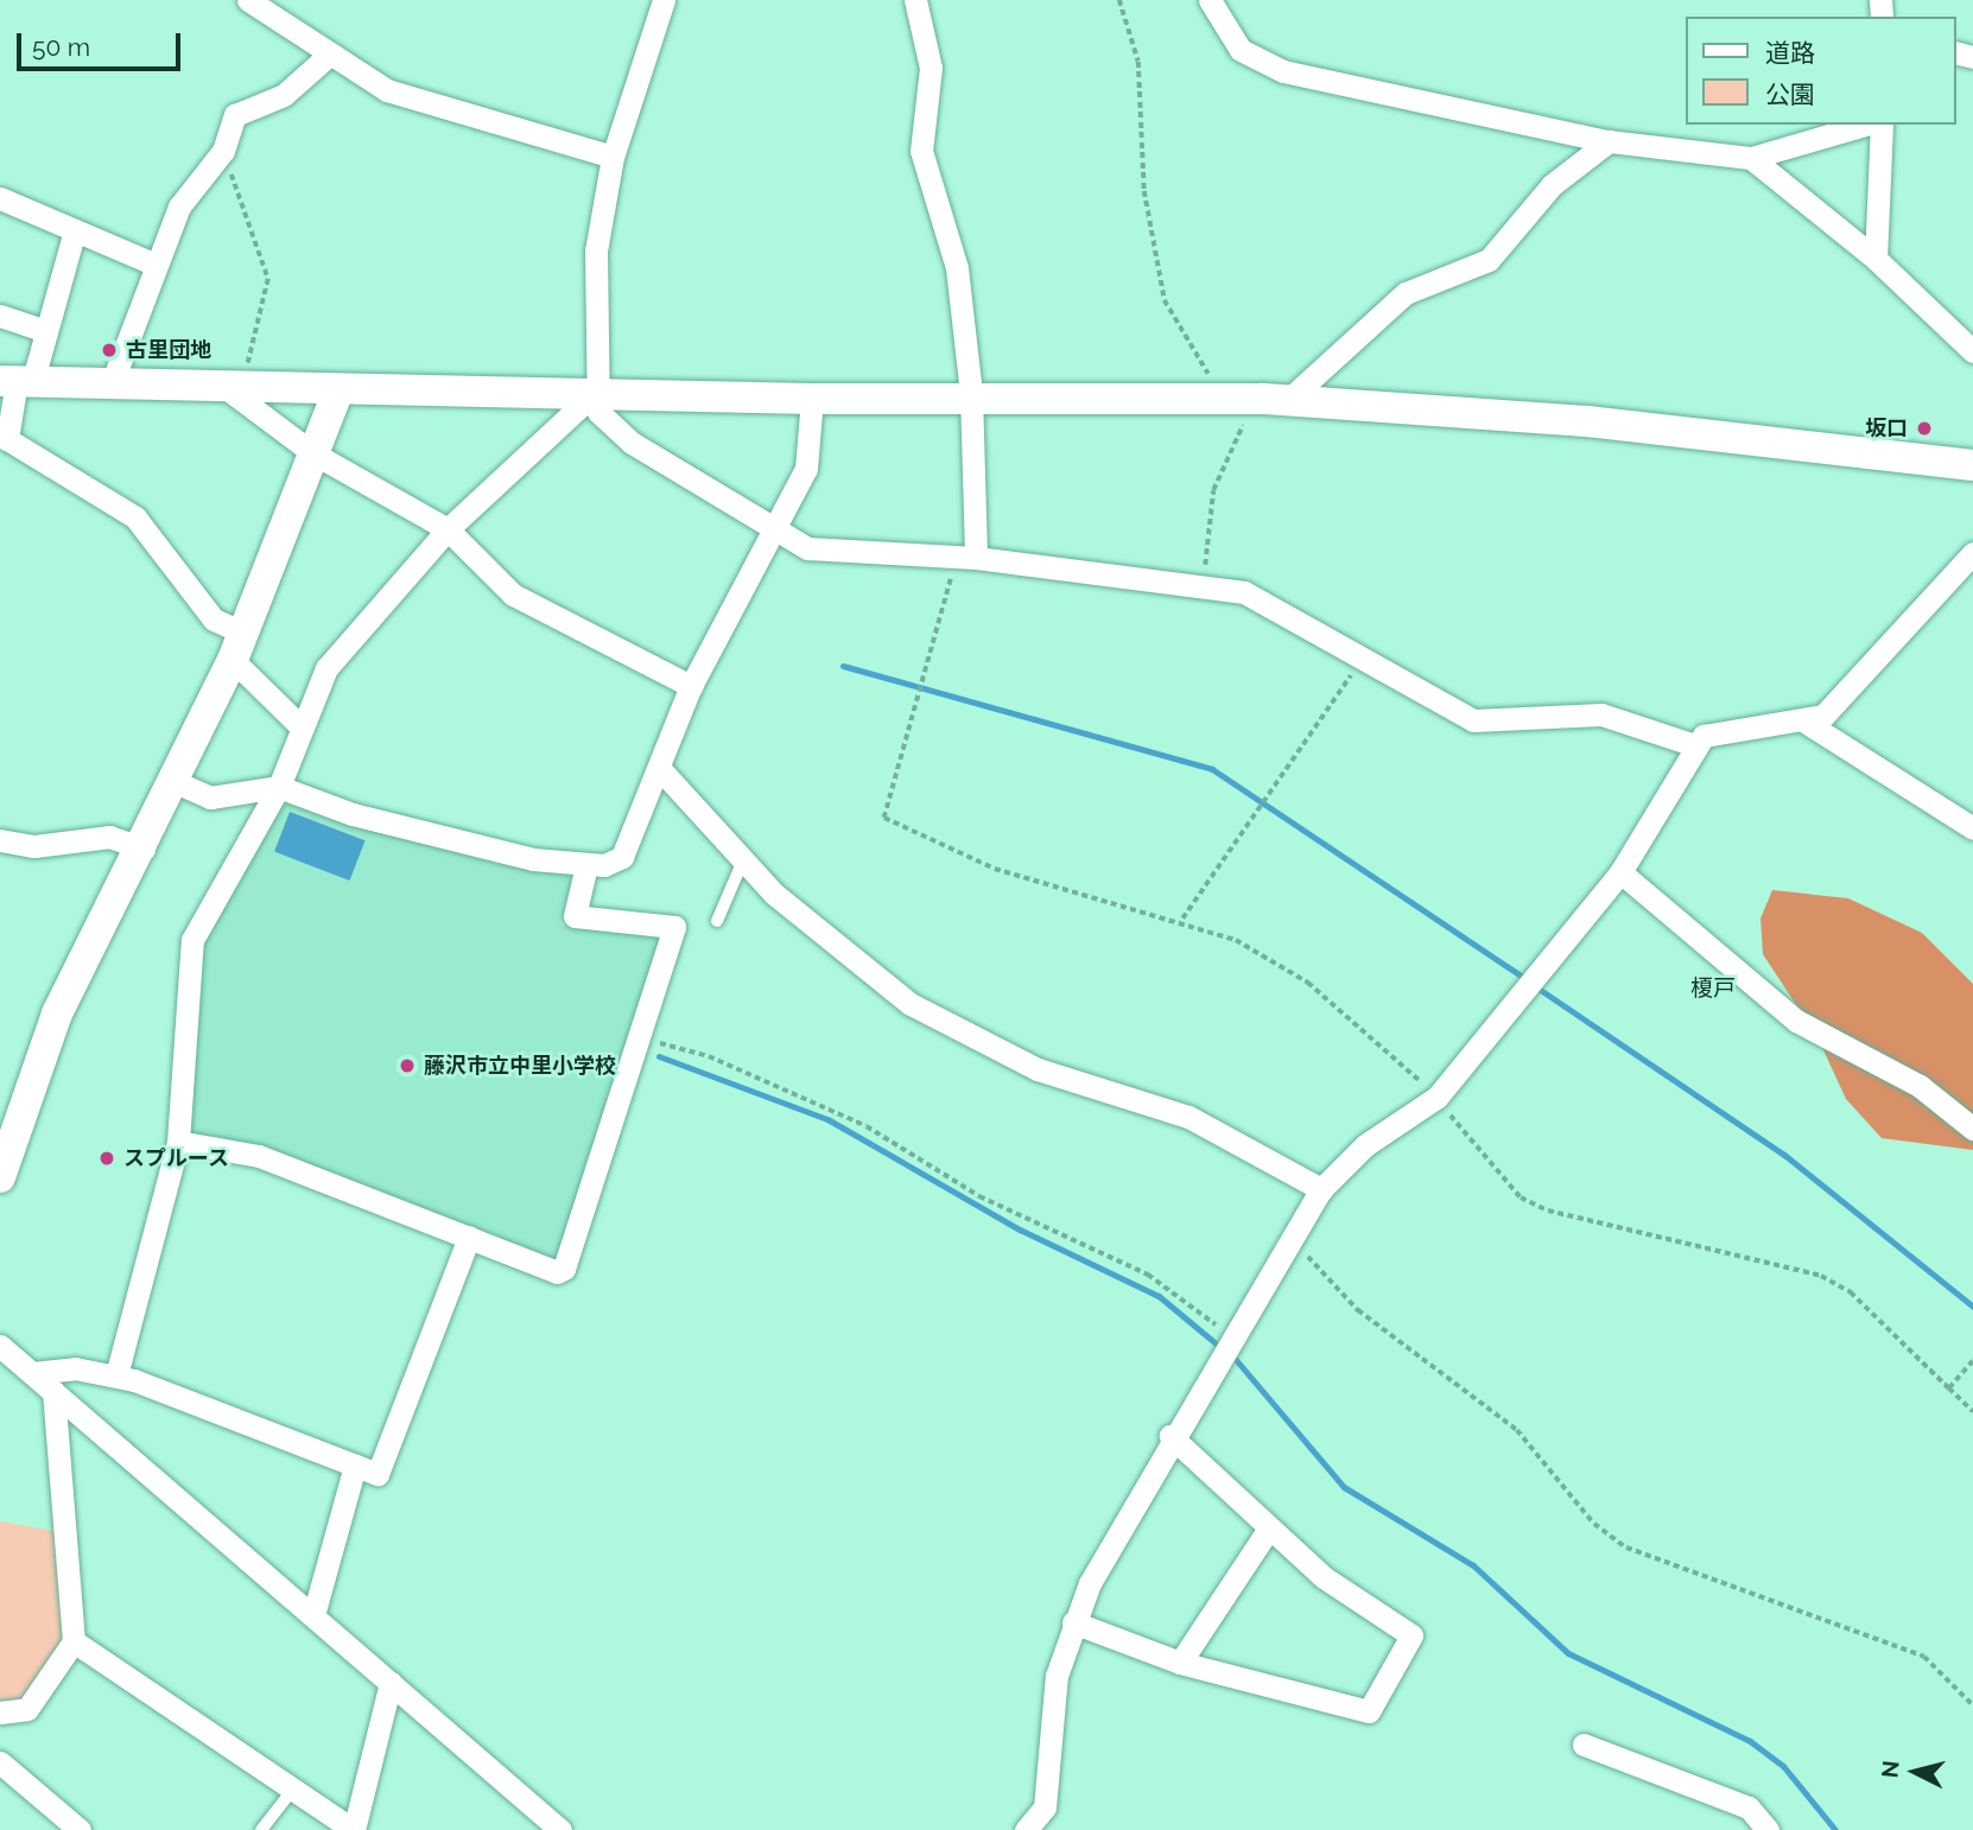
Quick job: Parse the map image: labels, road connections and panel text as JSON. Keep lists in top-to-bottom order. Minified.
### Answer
{"districts":["榎戸"],"places":["古里団地","坂口","藤沢市立中里小学校","スプルース"],"legend":["道路","公園"],"scale_bar":"50 m","north":"left"}
